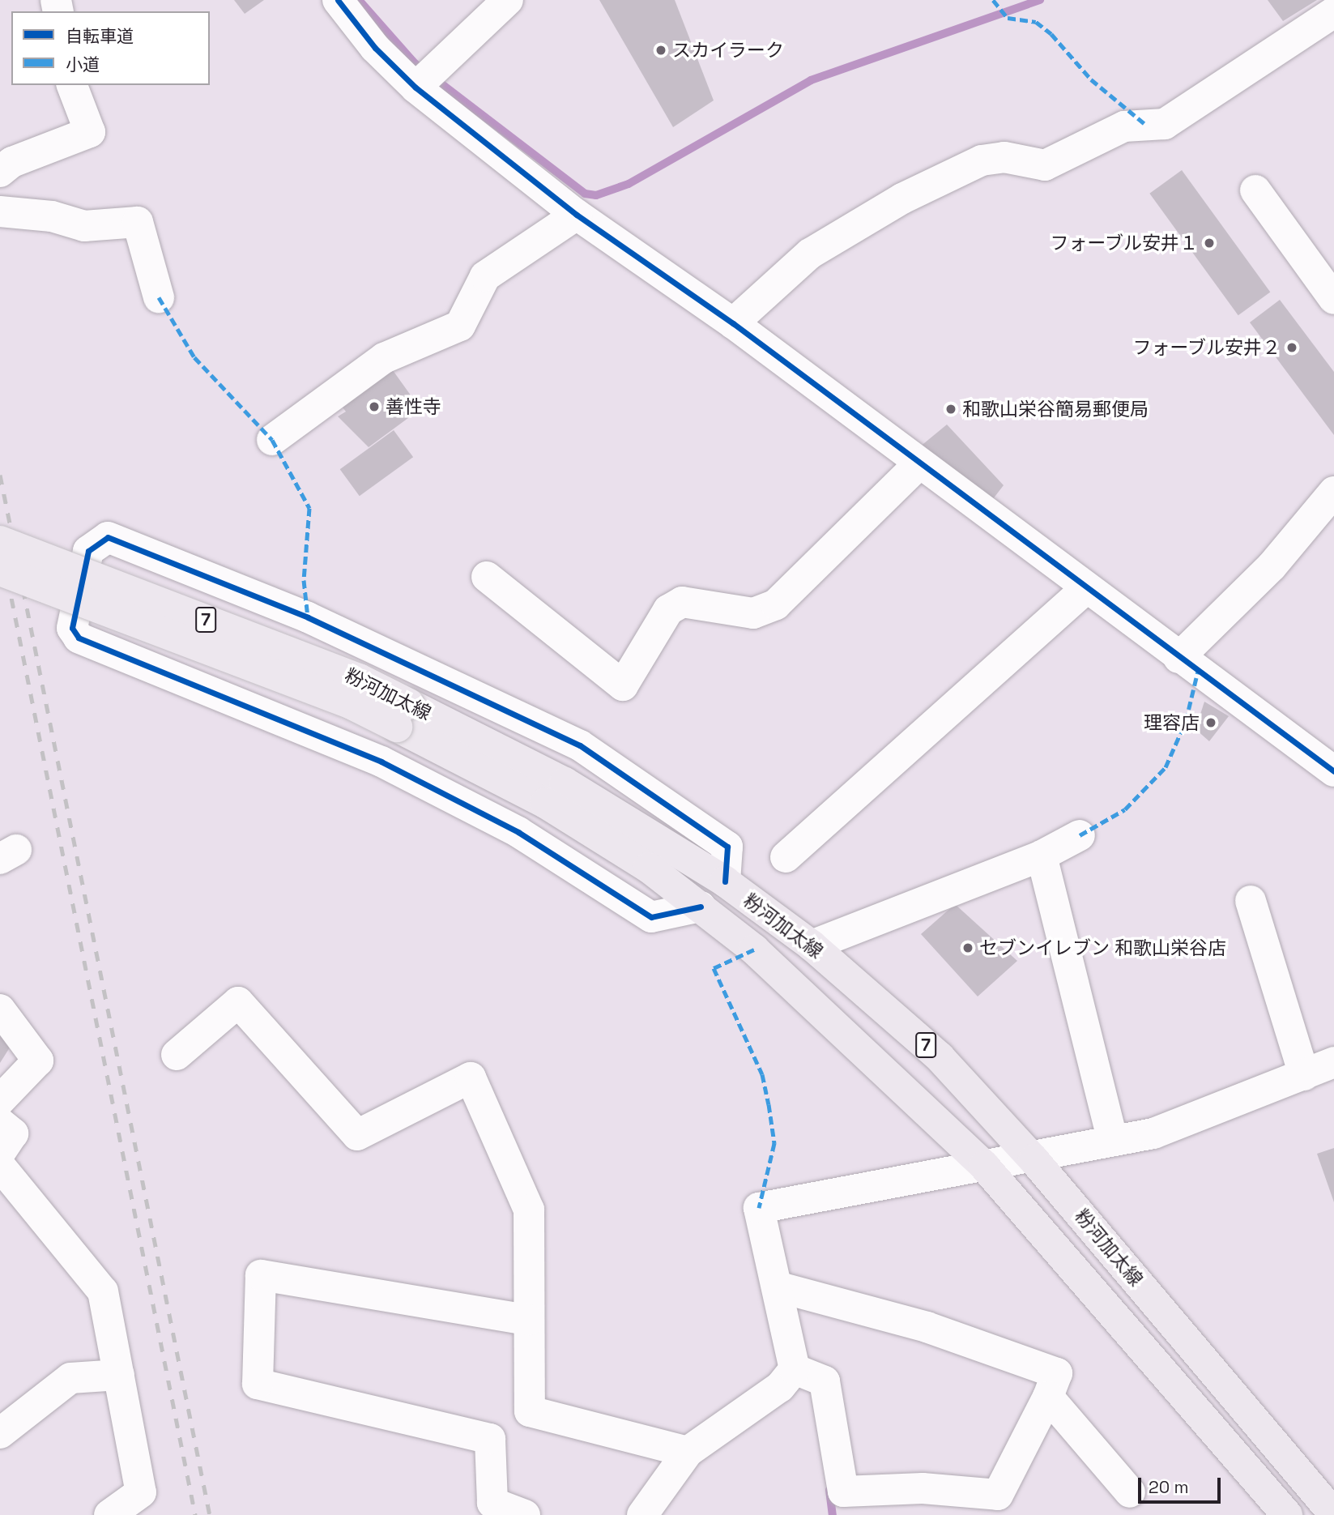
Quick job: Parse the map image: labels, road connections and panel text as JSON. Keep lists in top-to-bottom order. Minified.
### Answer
{"streets":{"main road":["7","粉河加太線"]},"places":["スカイラーク","フォーブル安井１","フォーブル安井２","善性寺","和歌山栄谷簡易郵便局","理容店","セブンイレブン 和歌山栄谷店"],"legend":["自転車道","小道"],"scale_bar":"20 m"}
